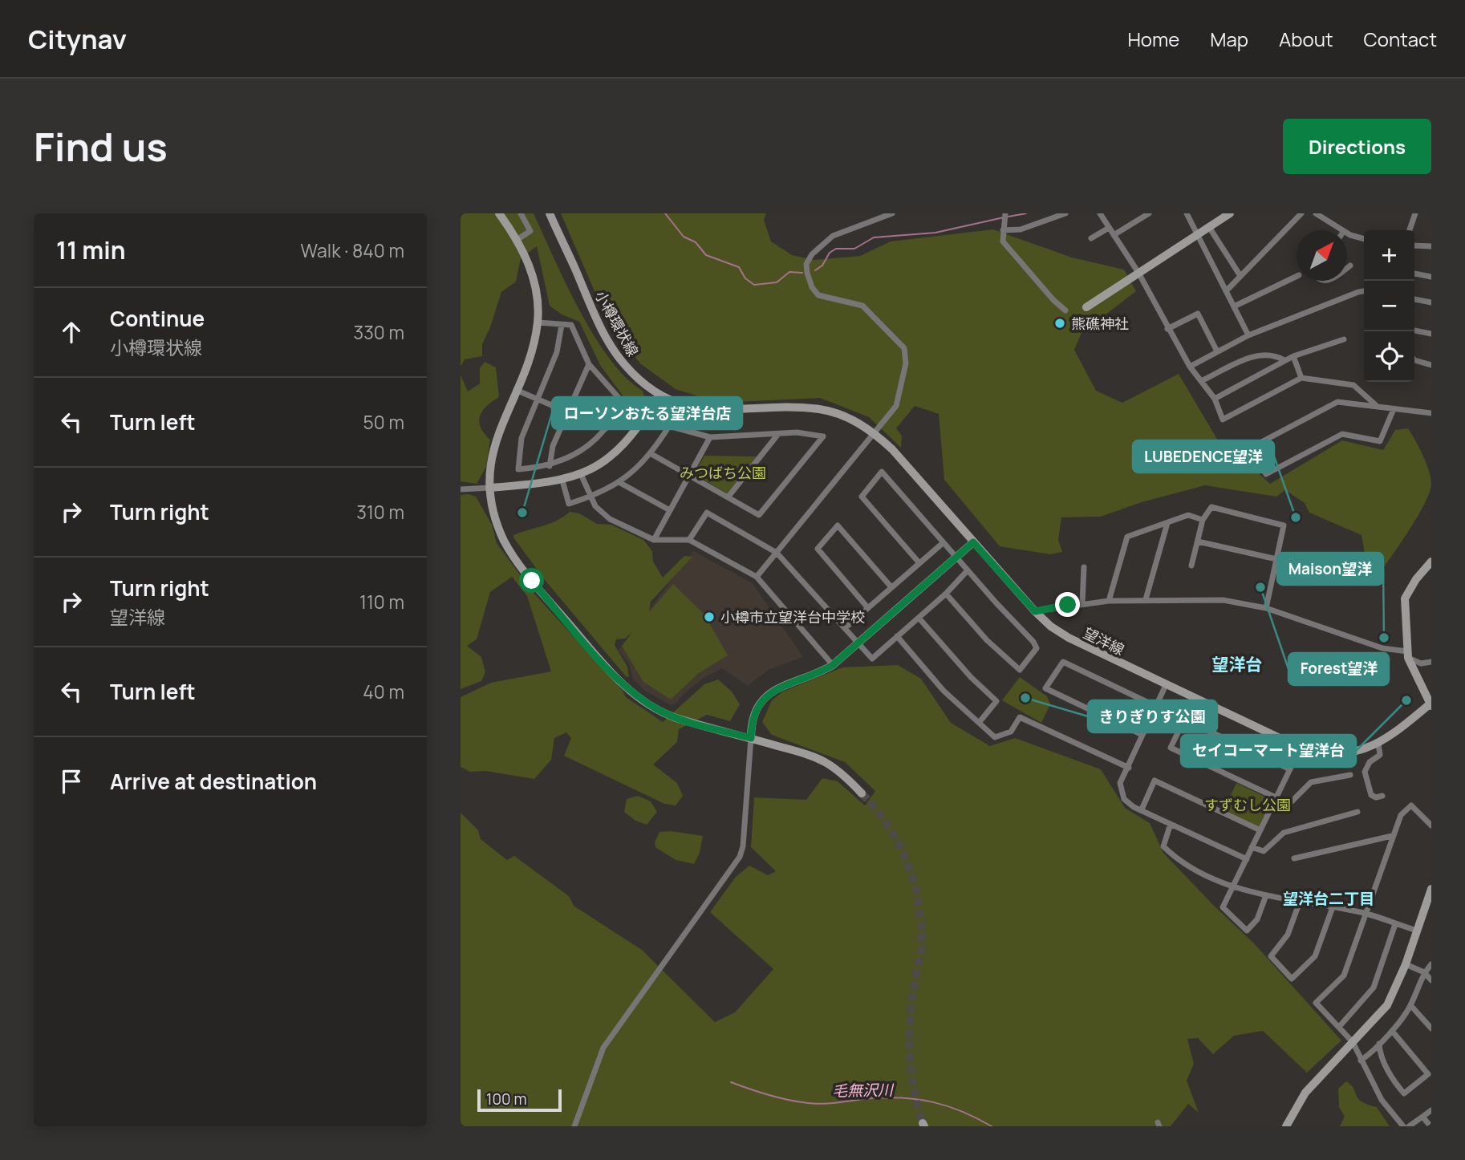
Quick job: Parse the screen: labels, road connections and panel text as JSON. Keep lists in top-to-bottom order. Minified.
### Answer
{"streets":{"street":["小樽環状線","望洋線"]},"crossings":[["小樽環状線","望洋線"]],"districts":["望洋台","望洋台二丁目"],"water":["毛無沢川"],"parks":["みつばち公園","すずむし公園"],"places":["熊礁神社","ローソンおたる望洋台店","LUBEDENCE望洋","Forest望洋","小樽市立望洋台中学校","Maison望洋","きりぎりす公園","セイコーマート望洋台"],"scale_bar":"100 m","north":"top right","page":{"header":"Citynav","nav":["Home","Map","About","Contact"],"buttons":"Directions","title":"Find us","heading":["11 min","Walk · 840 m"],"map_buttons":["+","−"],"list":[["Continue","小樽環状線","330 m"],["Turn left","50 m"],["Turn right","310 m"],["Turn right","望洋線","110 m"],["Turn left","40 m"],"Arrive at destination"],"scale":"100 m"}}
